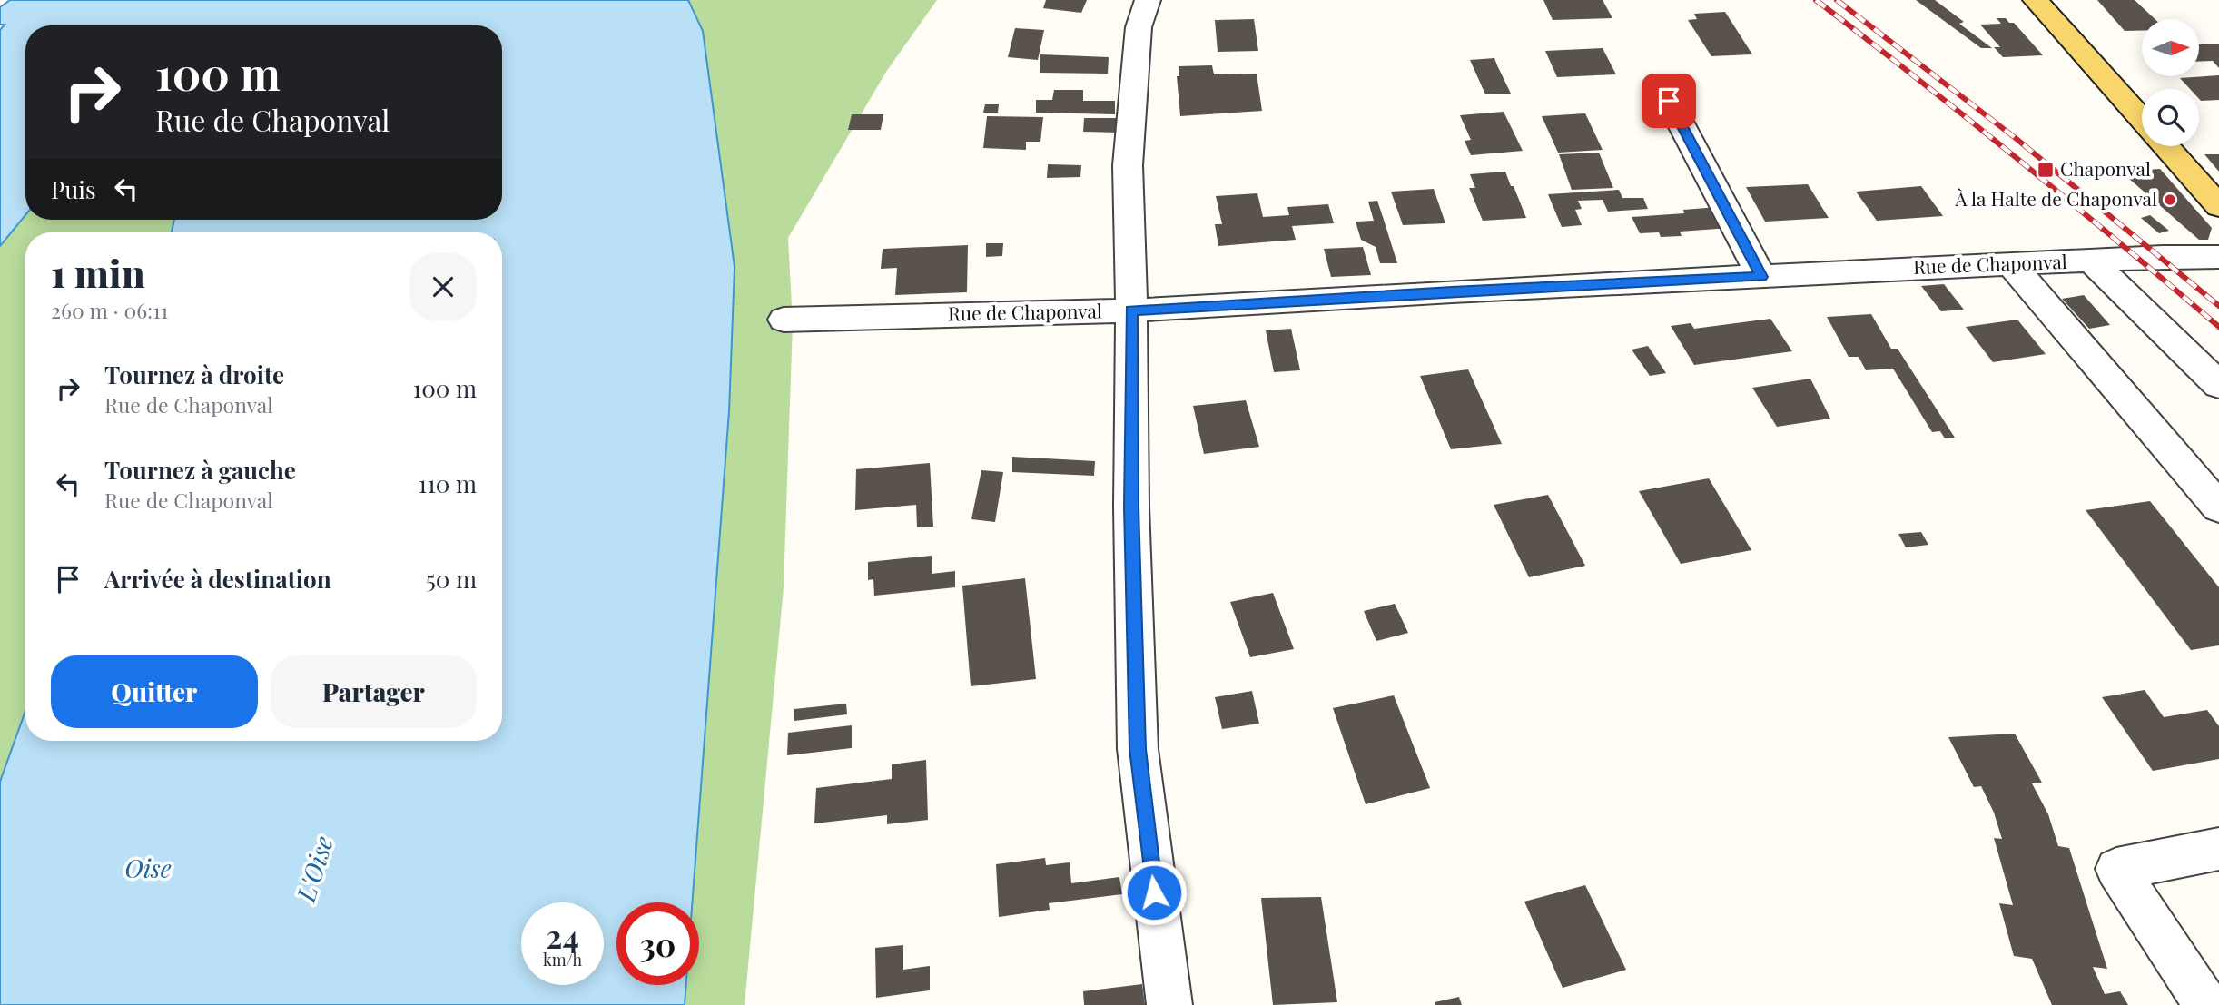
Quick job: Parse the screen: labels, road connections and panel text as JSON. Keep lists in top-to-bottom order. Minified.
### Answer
{"streets":{"street":["Rue de Chaponval"]},"water":["Oise","L'Oise"],"places":{"transit":["Chaponval"],"other":["À la Halte de Chaponval"]},"north":"right","page":{"turn":["100 m","Rue de Chaponval"],"then":"Puis","heading":["1 min","260 m · 06:11"],"list":[{"name":"Tournez à droite","note":"Rue de Chaponval","value":"100 m"},{"name":"Tournez à gauche","note":"Rue de Chaponval","value":"110 m"},{"name":"Arrivée à destination","value":"50 m"}],"buttons":["Quitter","Partager"],"speed":"24 km/h","limit":"30"}}
